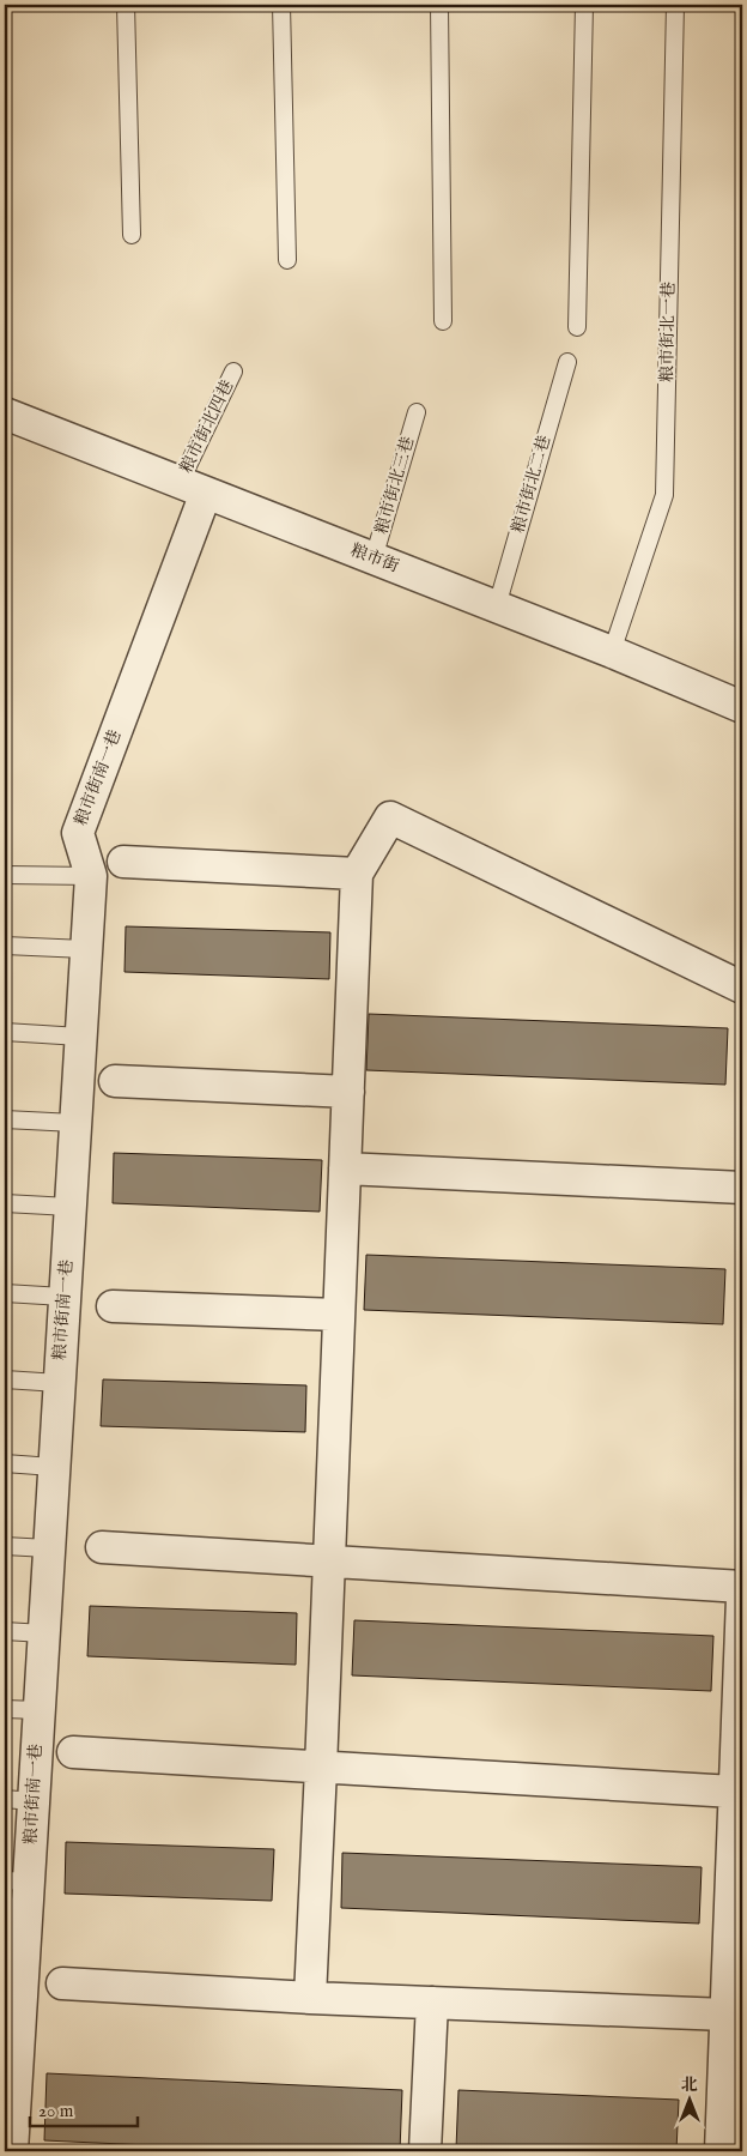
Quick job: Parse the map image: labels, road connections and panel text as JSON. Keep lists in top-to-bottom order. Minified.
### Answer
{"streets":{"street":["粮市街","粮市街南一巷"],"lane":["粮市街北一巷","粮市街北四巷","粮市街北二巷","粮市街北三巷"]},"crossings":[["粮市街北一巷","粮市街"],["粮市街北四巷","粮市街"],["粮市街北四巷","粮市街南一巷"],["粮市街北二巷","粮市街"],["粮市街北三巷","粮市街"],["粮市街","粮市街南一巷"]],"scale_bar":"20 m","north":"top"}
